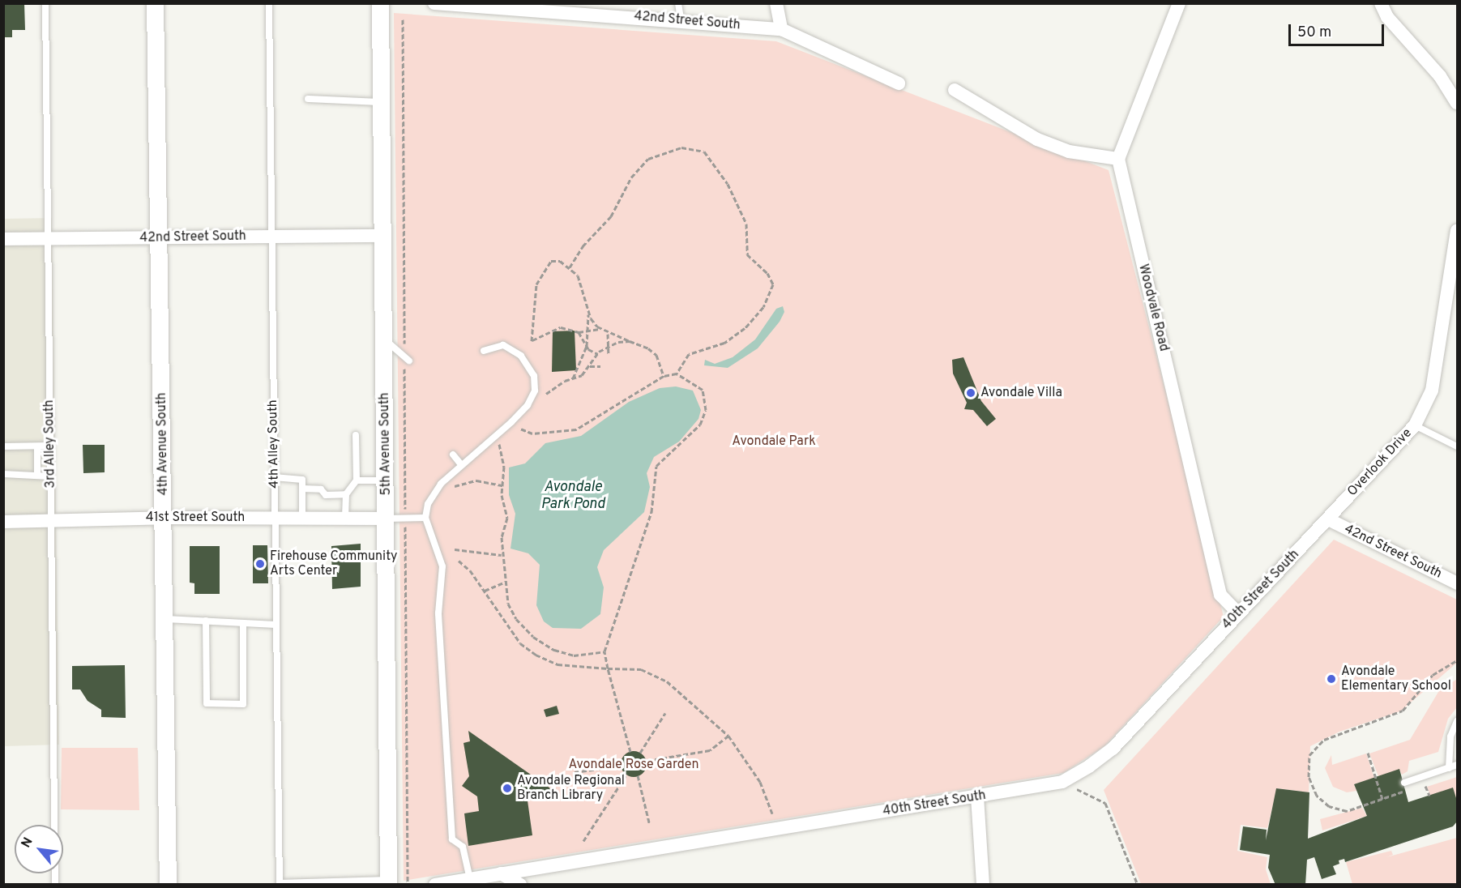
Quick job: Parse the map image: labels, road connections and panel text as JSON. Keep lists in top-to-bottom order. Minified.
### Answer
{"streets":{"street":["42nd Street South","Woodvale Road","4th Avenue South","5th Avenue South","Overlook Drive","41st Street South","40th Street South"],"lane":["3rd Alley South","4th Alley South"]},"crossings":[["42nd Street South","3rd Alley South"],["42nd Street South","4th Avenue South"],["42nd Street South","4th Alley South"],["42nd Street South","5th Avenue South"],["42nd Street South","Overlook Drive"],["42nd Street South","40th Street South"],["Woodvale Road","40th Street South"],["3rd Alley South","41st Street South"],["4th Avenue South","41st Street South"],["4th Alley South","41st Street South"],["5th Avenue South","41st Street South"],["Overlook Drive","40th Street South"]],"water":["Avondale Park Pond"],"parks":["Avondale Park","Avondale Rose Garden"],"places":["Avondale Villa","Firehouse Community Arts Center","Avondale Elementary School","Avondale Regional Branch Library"],"scale_bar":"50 m","north":"top left"}
